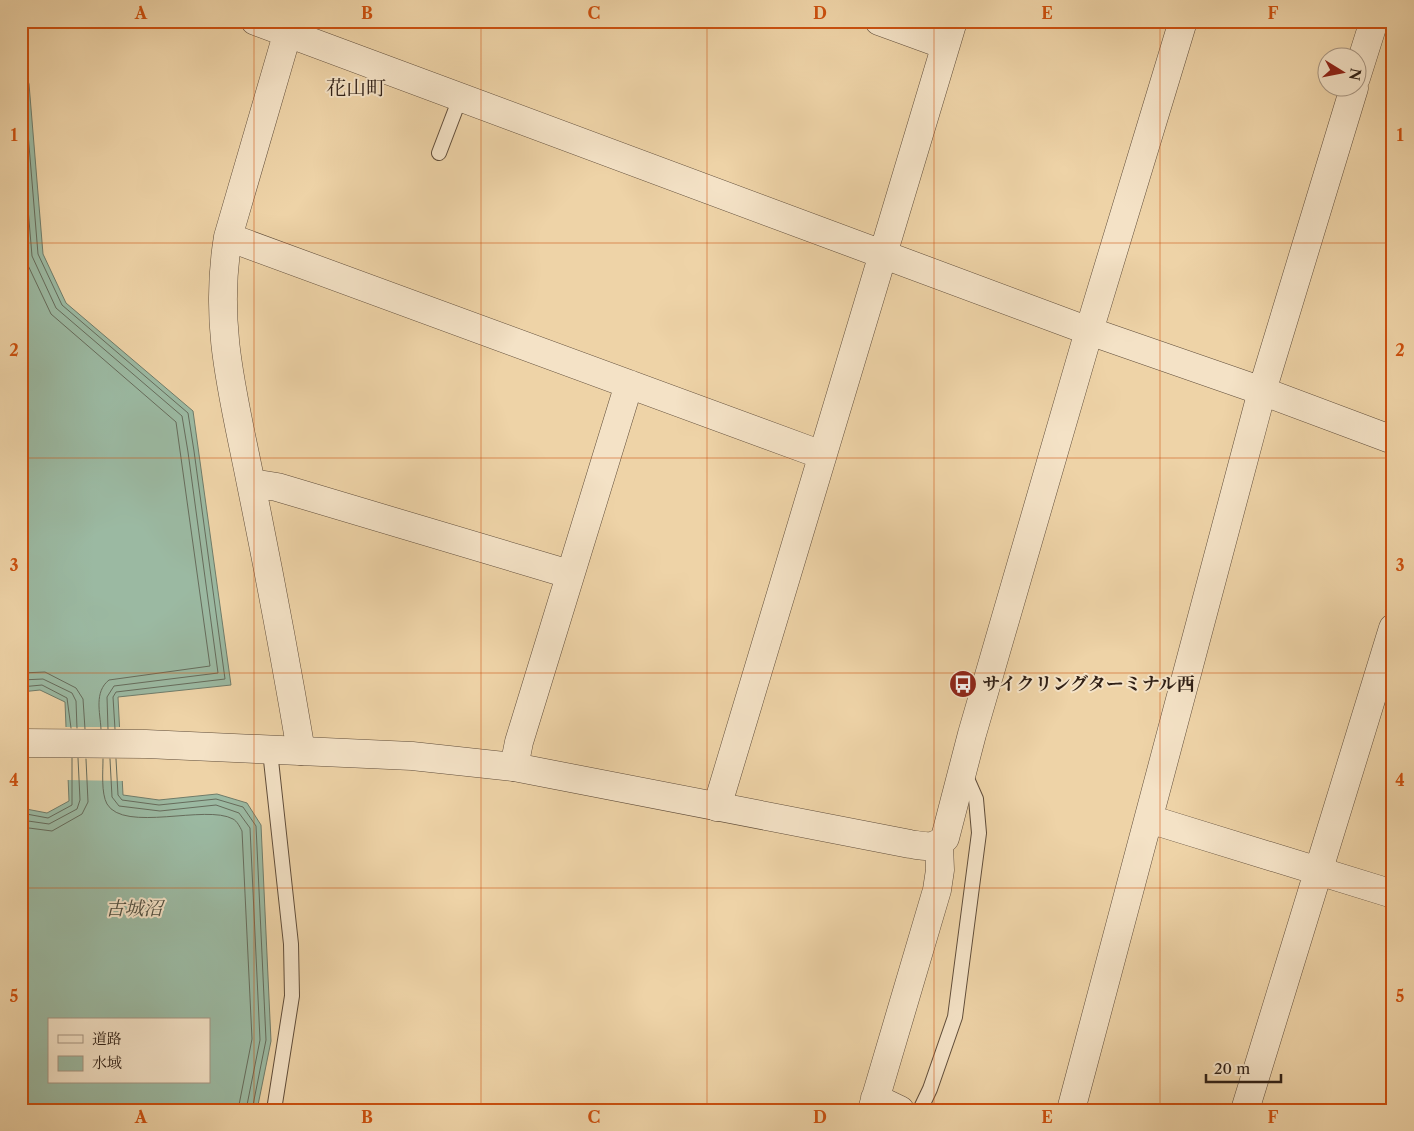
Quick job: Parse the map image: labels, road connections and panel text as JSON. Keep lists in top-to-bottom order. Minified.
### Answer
{"districts":["花山町"],"water":["古城沼"],"places":{"bus stop":["サイクリングターミナル西"]},"legend":["道路","水域"],"scale_bar":"20 m","north":"right","grid":{"columns":["A","B","C","D","E","F"],"rows":["1","2","3","4","5"]}}
